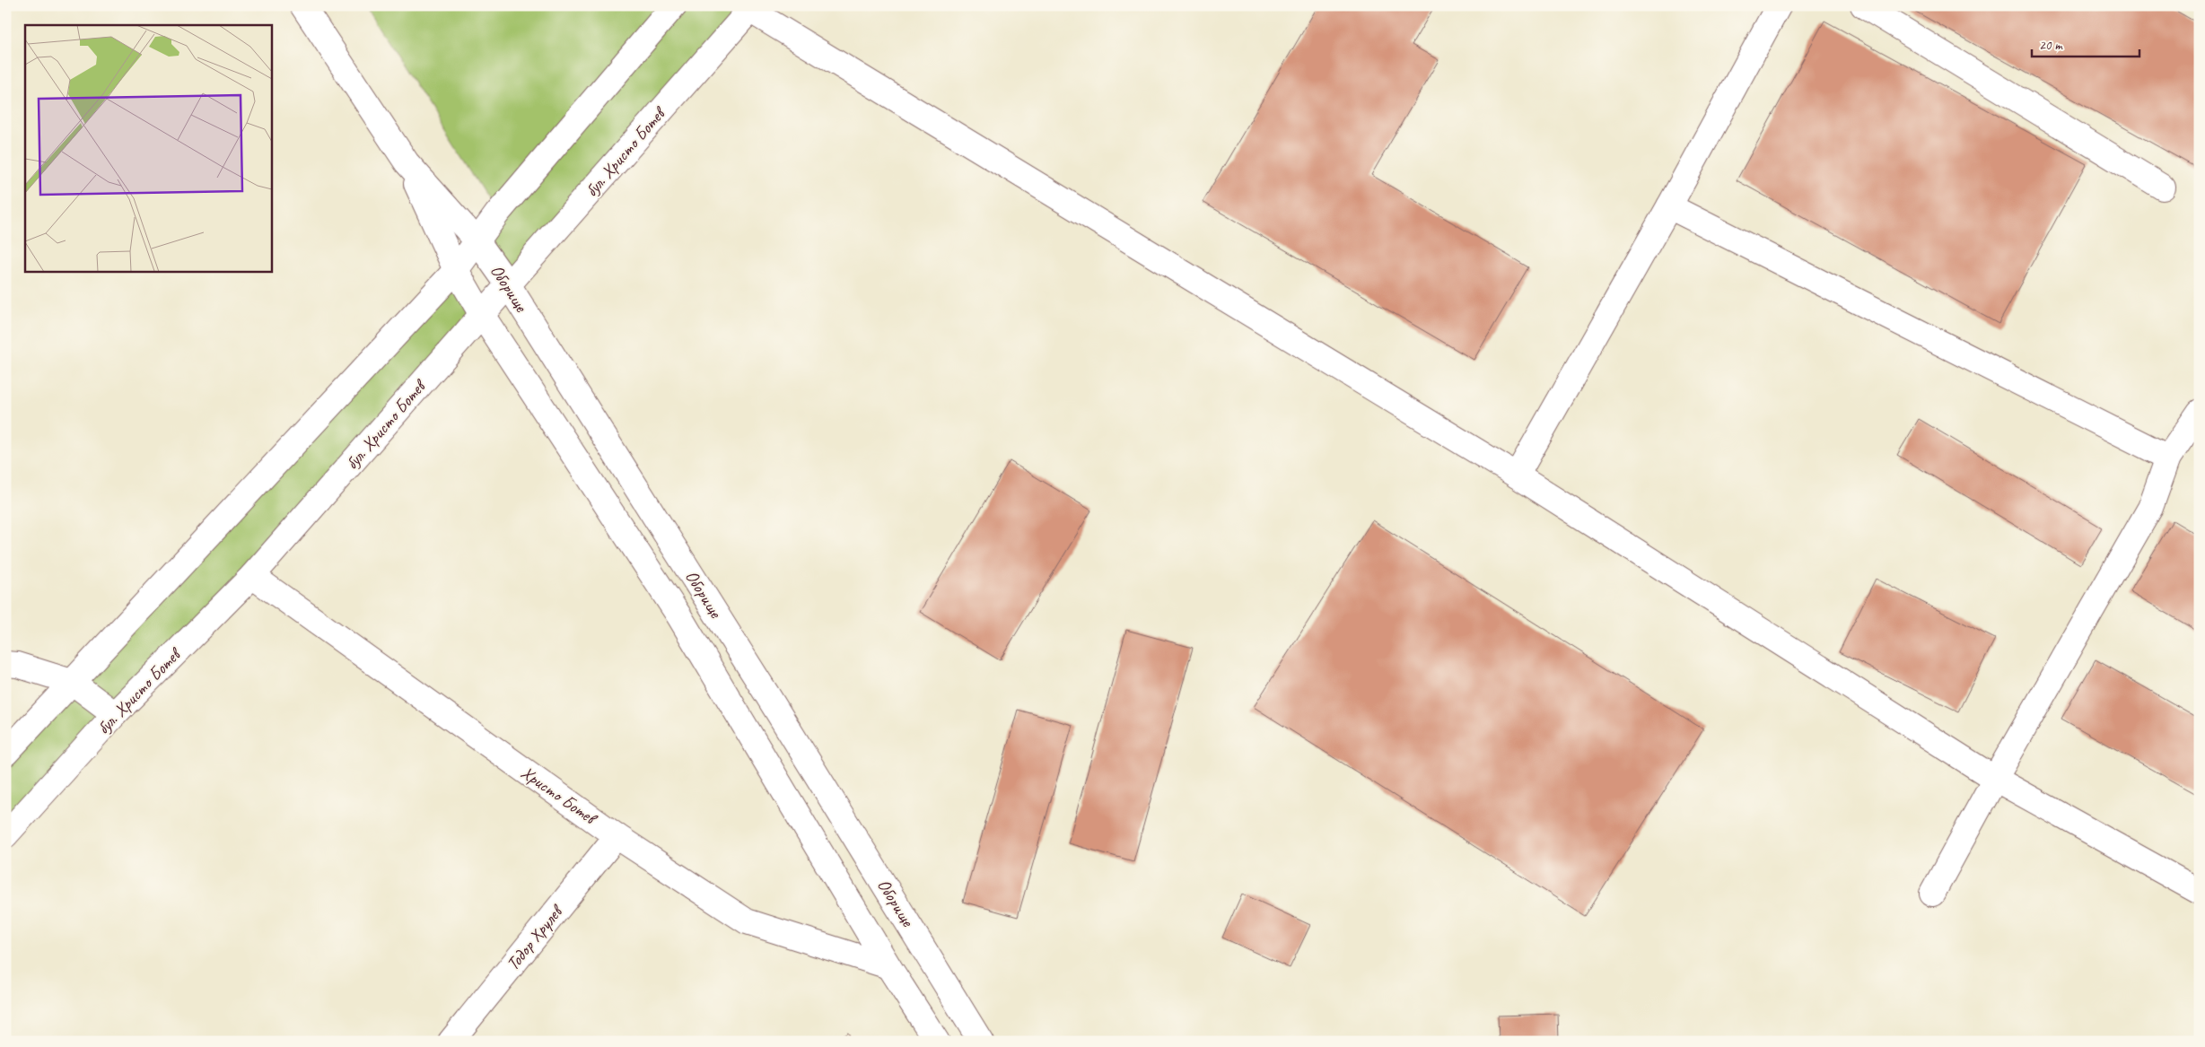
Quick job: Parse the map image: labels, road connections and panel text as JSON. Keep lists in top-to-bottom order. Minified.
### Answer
{"streets":{"street":["бул. Христо Ботев","Оборище","Христо Ботев","Тодор Хрулев"]},"crossings":[["бул. Христо Ботев","Оборище"],["бул. Христо Ботев","Христо Ботев"],["Оборище","Христо Ботев"],["Христо Ботев","Тодор Хрулев"]],"scale_bar":"20 m"}
